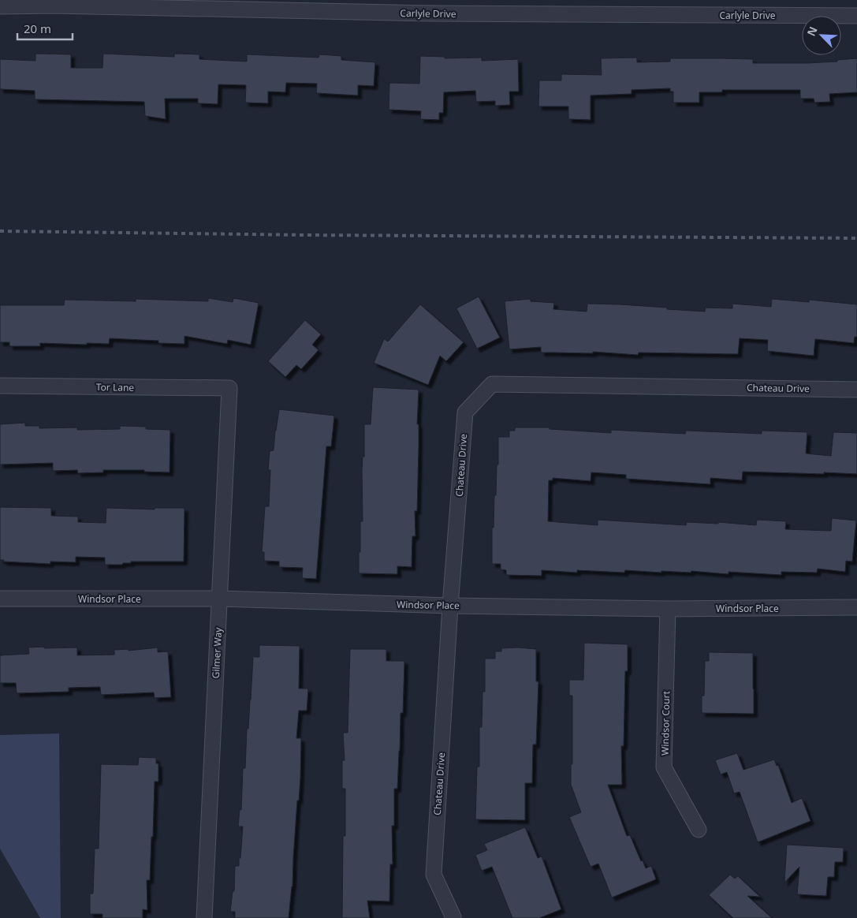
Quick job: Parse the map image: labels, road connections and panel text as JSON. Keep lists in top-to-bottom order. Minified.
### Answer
{"streets":{"street":["Carlyle Drive","Tor Lane","Chateau Drive","Windsor Place","Gilmer Way","Windsor Court"]},"crossings":[["Tor Lane","Gilmer Way"],["Chateau Drive","Windsor Place"],["Windsor Place","Gilmer Way"],["Windsor Place","Windsor Court"]],"scale_bar":"20 m","north":"top left"}
